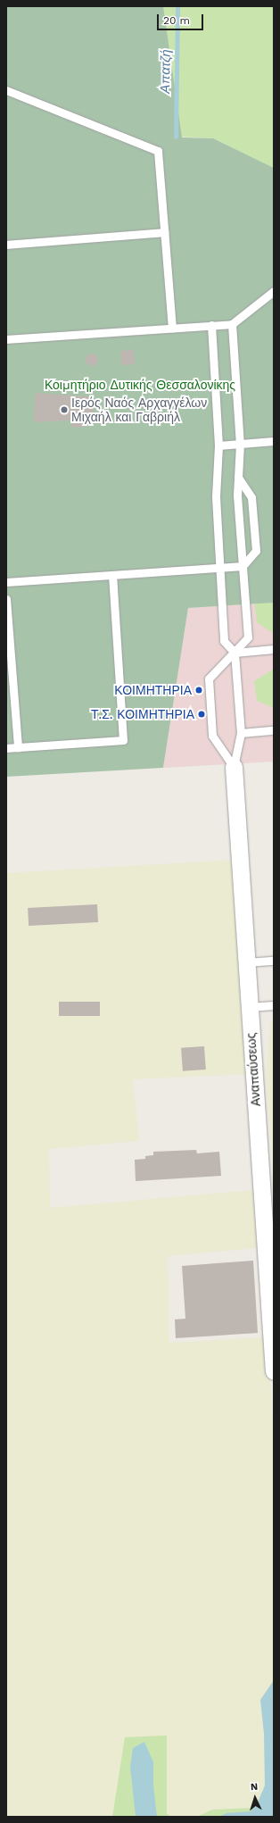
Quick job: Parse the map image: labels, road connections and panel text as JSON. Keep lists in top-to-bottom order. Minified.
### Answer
{"streets":{"street":["Αναπαύσεως"]},"water":["Απατζή"],"parks":["Κοιμητήριο Δυτικής Θεσσαλονίκης"],"places":["Ιερός Ναός Αρχαγγέλων Μιχαήλ και Γαβριήλ","ΚΟΙΜΗΤΗΡΙΑ","Τ.Σ. ΚΟΙΜΗΤΗΡΙΑ"],"scale_bar":"20 m","north":"top"}
